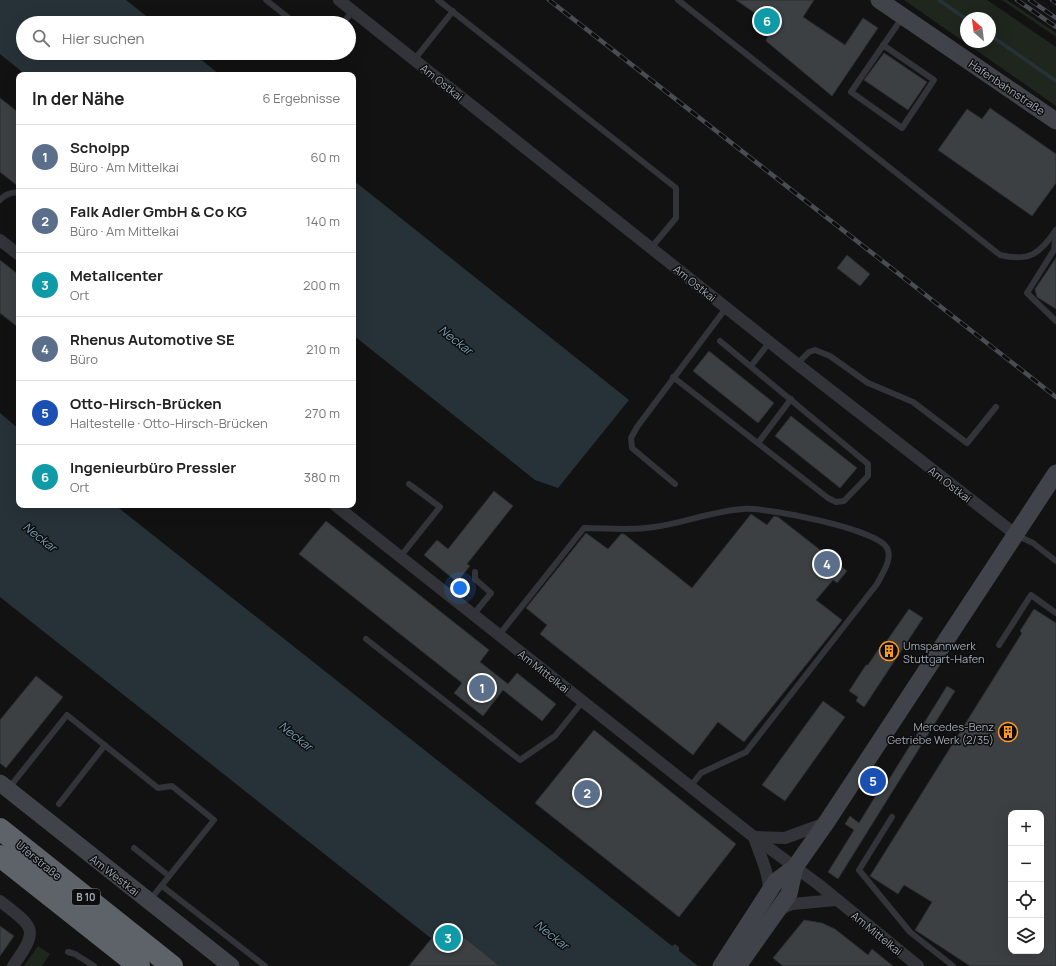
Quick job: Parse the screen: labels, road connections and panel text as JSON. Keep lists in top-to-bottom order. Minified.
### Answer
{"streets":{"highway":["Uferstraße","B 10"],"main road":["Hafenbahnstraße","Am Westkai"],"street":["Am Ostkai","Am Mittelkai"]},"water":["Neckar"],"places":{"building":["Umspannwerk Stuttgart-Hafen","Mercedes-Benz Getriebe Werk (2/35)"]},"north":"top left","page":{"pins":["6","4","1","5","2","3"],"search":"Hier suchen","heading":["In der Nähe","6 Ergebnisse"],"list":[{"mark":"1","name":"Scholpp","note":"Büro · Am Mittelkai","value":"60 m"},{"mark":"2","name":"Falk Adler GmbH & Co KG","note":"Büro · Am Mittelkai","value":"140 m"},{"mark":"3","name":"Metallcenter","note":"Ort","value":"200 m"},{"mark":"4","name":"Rhenus Automotive SE","note":"Büro","value":"210 m"},{"mark":"5","name":"Otto-Hirsch-Brücken","note":"Haltestelle · Otto-Hirsch-Brücken","value":"270 m"},{"mark":"6","name":"Ingenieurbüro Pressler","note":"Ort","value":"380 m"}],"map_buttons":["+","−"]}}
